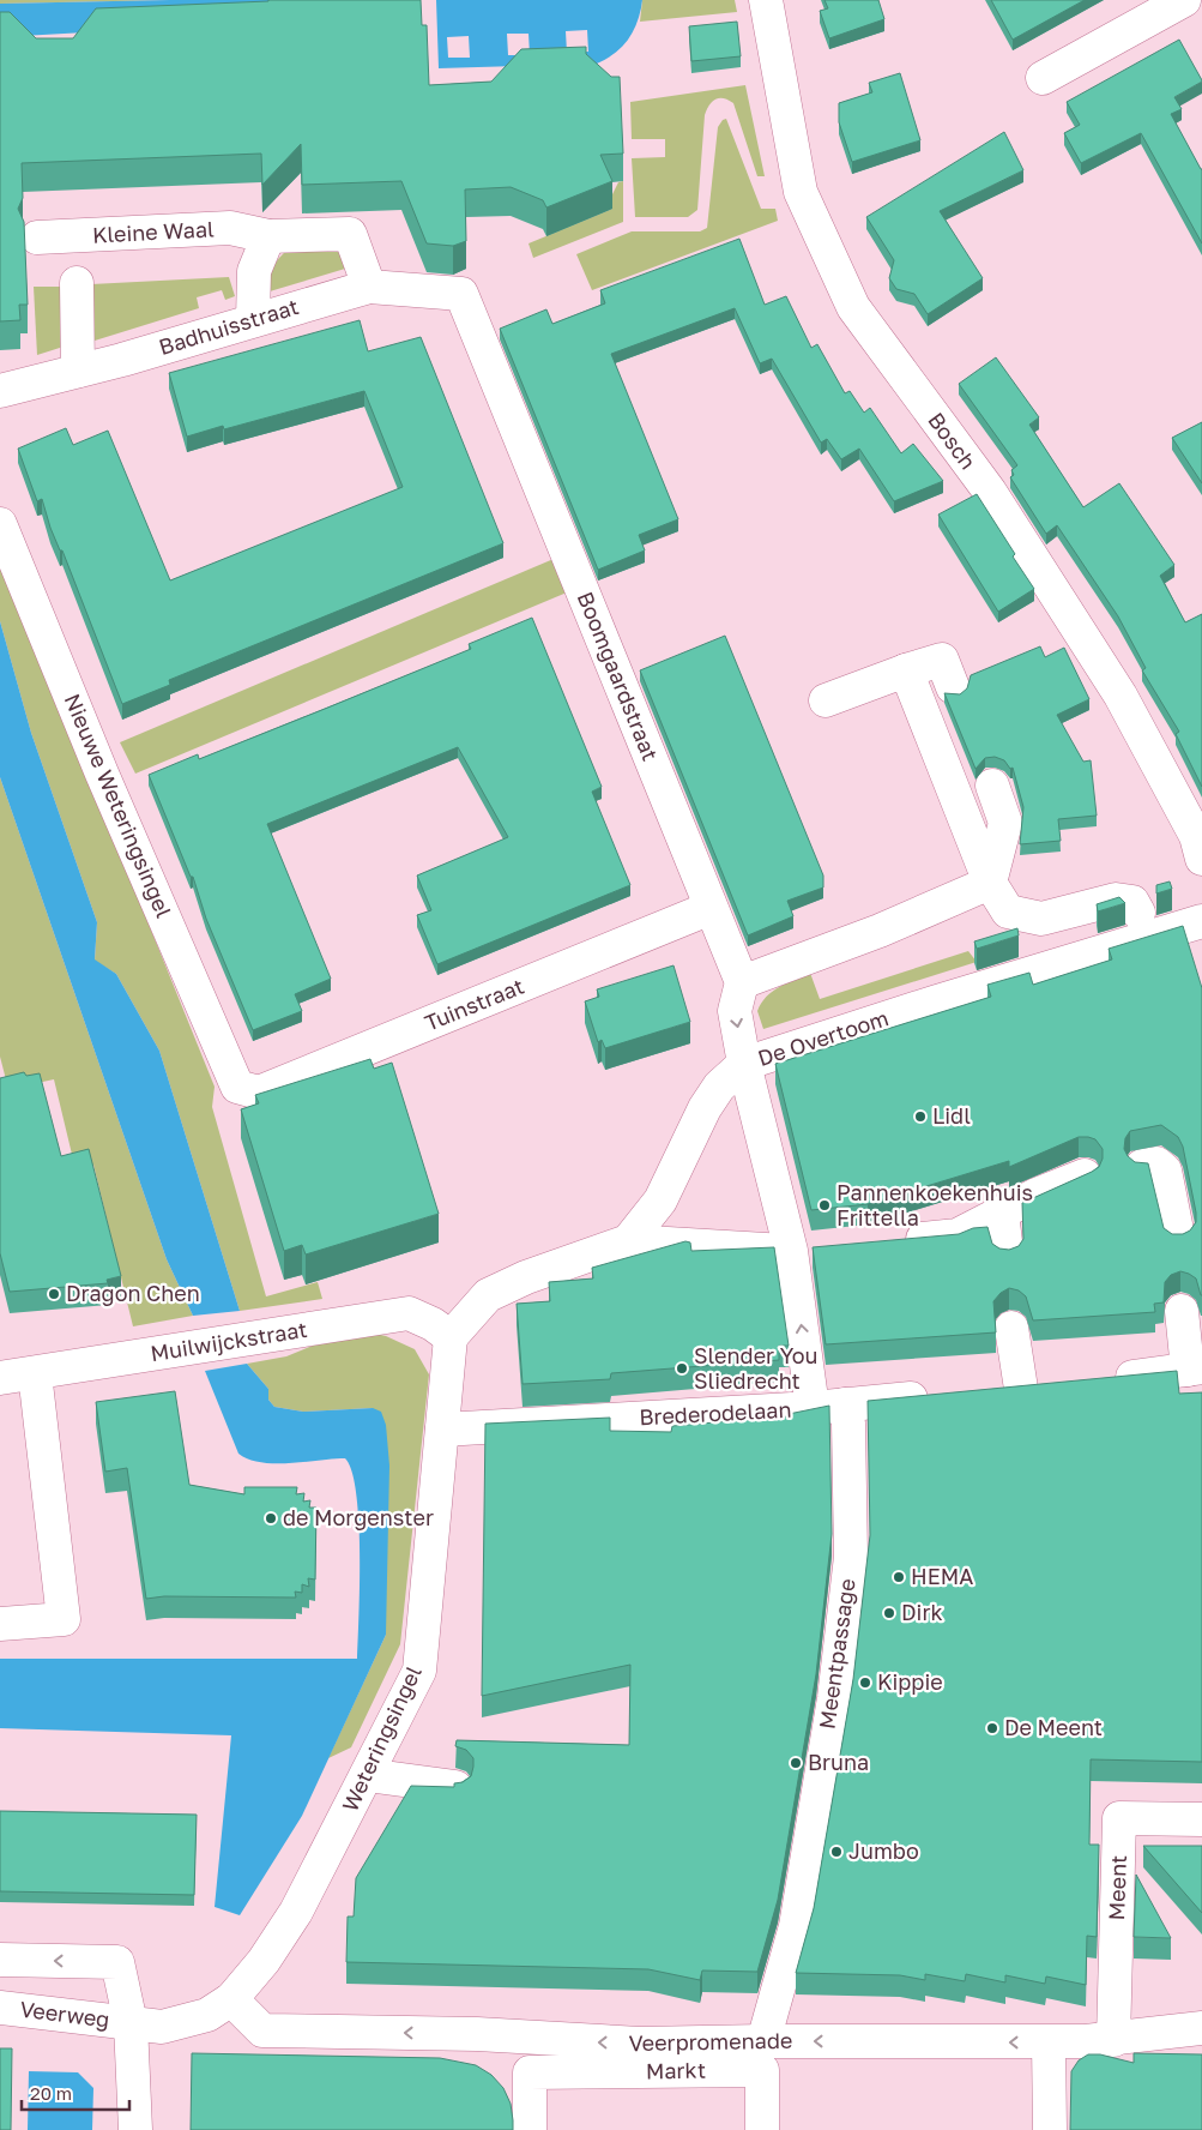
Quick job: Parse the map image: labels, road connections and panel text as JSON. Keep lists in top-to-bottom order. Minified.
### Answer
{"streets":{"street":["Kleine Waal","Badhuisstraat","Bosch","Boomgaardstraat","Nieuwe Weteringsingel","Tuinstraat","De Overtoom","Muilwijckstraat","Brederodelaan","Meentpassage","Weteringsingel","Meent","Veerweg","Veerpromenade","Markt"]},"crossings":[["Kleine Waal","Badhuisstraat"],["Badhuisstraat","Boomgaardstraat"],["Boomgaardstraat","Tuinstraat"],["Nieuwe Weteringsingel","Tuinstraat"],["Muilwijckstraat","Weteringsingel"],["Brederodelaan","Meentpassage"],["Brederodelaan","Weteringsingel"],["Meentpassage","Veerpromenade"],["Weteringsingel","Veerweg"],["Weteringsingel","Veerpromenade"],["Meent","Veerpromenade"],["Veerweg","Veerpromenade"]],"one_way":["Veerpromenade"],"places":["Lidl","Pannenkoekenhuis Frittella","Dragon Chen","Slender You Sliedrecht","de Morgenster","HEMA","Dirk","Kippie","De Meent","Bruna","Jumbo"],"scale_bar":"20 m"}
